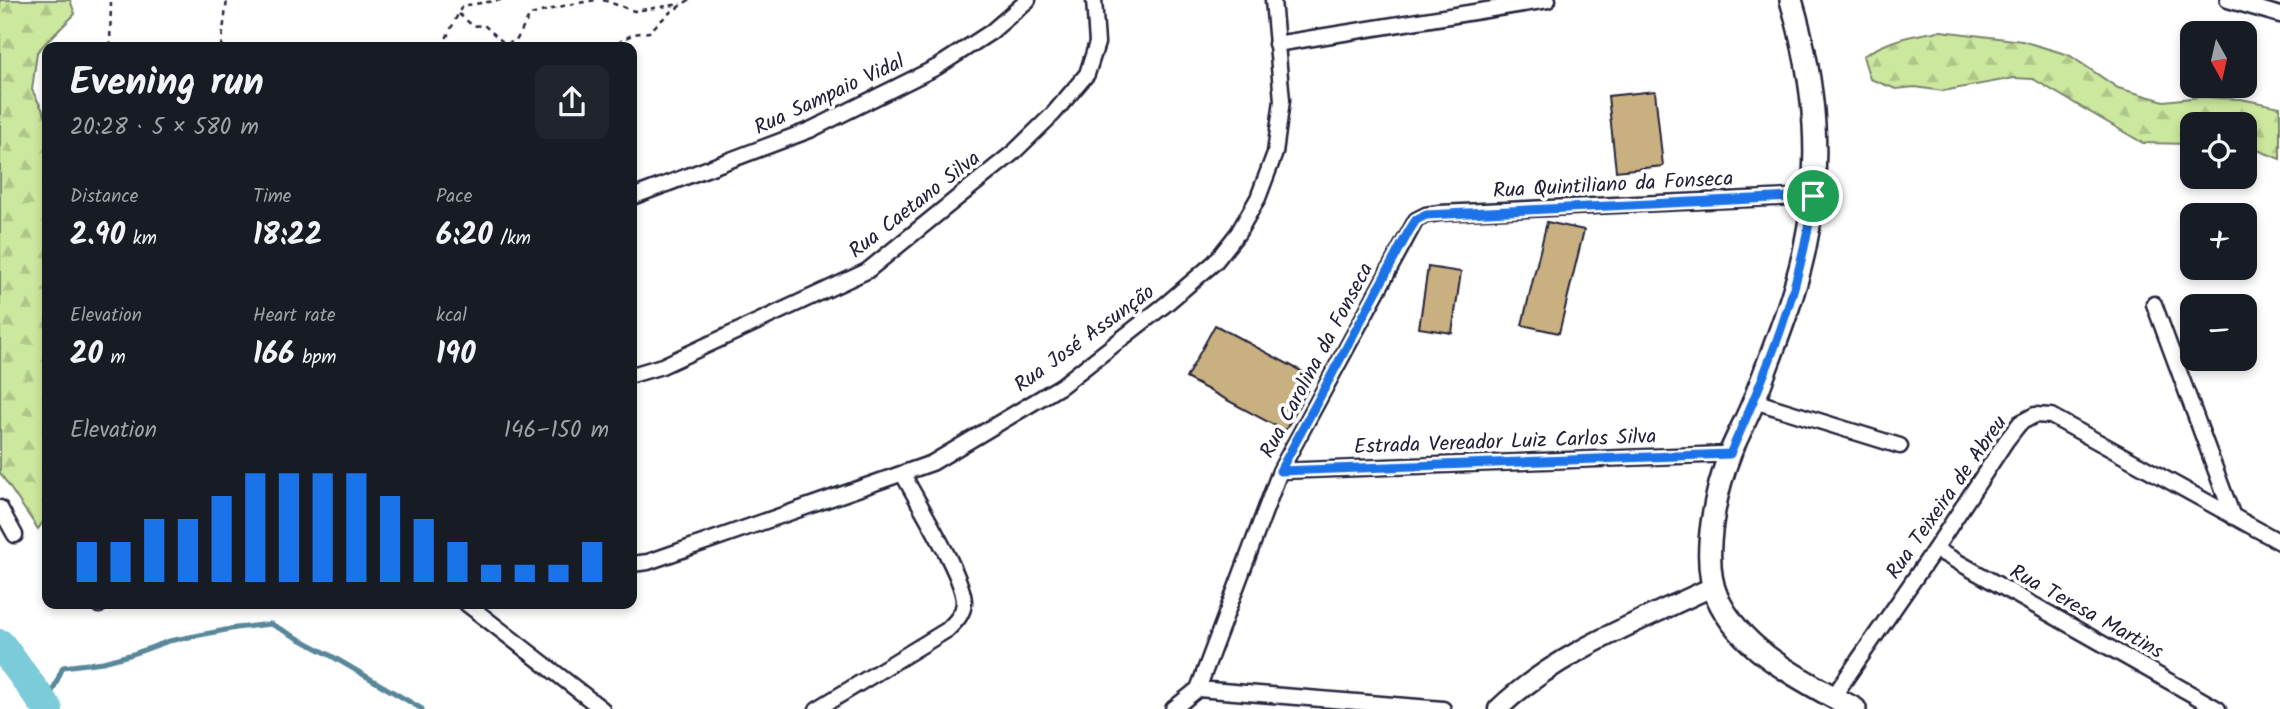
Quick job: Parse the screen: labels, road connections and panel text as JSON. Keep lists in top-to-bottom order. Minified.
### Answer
{"streets":{"street":["Rua Sampaio Vidal","Rua Quintiliano da Fonseca","Rua Caetano Silva","Rua José Assunção","Rua Carolina da Fonseca","Estrada Vereador Luiz Carlos Silva","Rua Teixeira de Abreu","Rua Teresa Martins"]},"crossings":[["Rua Quintiliano da Fonseca","Rua Carolina da Fonseca"],["Rua Carolina da Fonseca","Estrada Vereador Luiz Carlos Silva"],["Rua Teixeira de Abreu","Rua Teresa Martins"]],"north":"bottom","page":{"map_buttons":["+","−"],"heading":["Evening run","20:28 · 5 × 580 m"],"stats":[["Distance","2.90 km"],["Time","18:22"],["Pace","6:20 /km"],["Elevation","20 m"],["Heart rate","166 bpm"],["kcal","190"]],"chart":["Elevation","146–150 m"]}}
